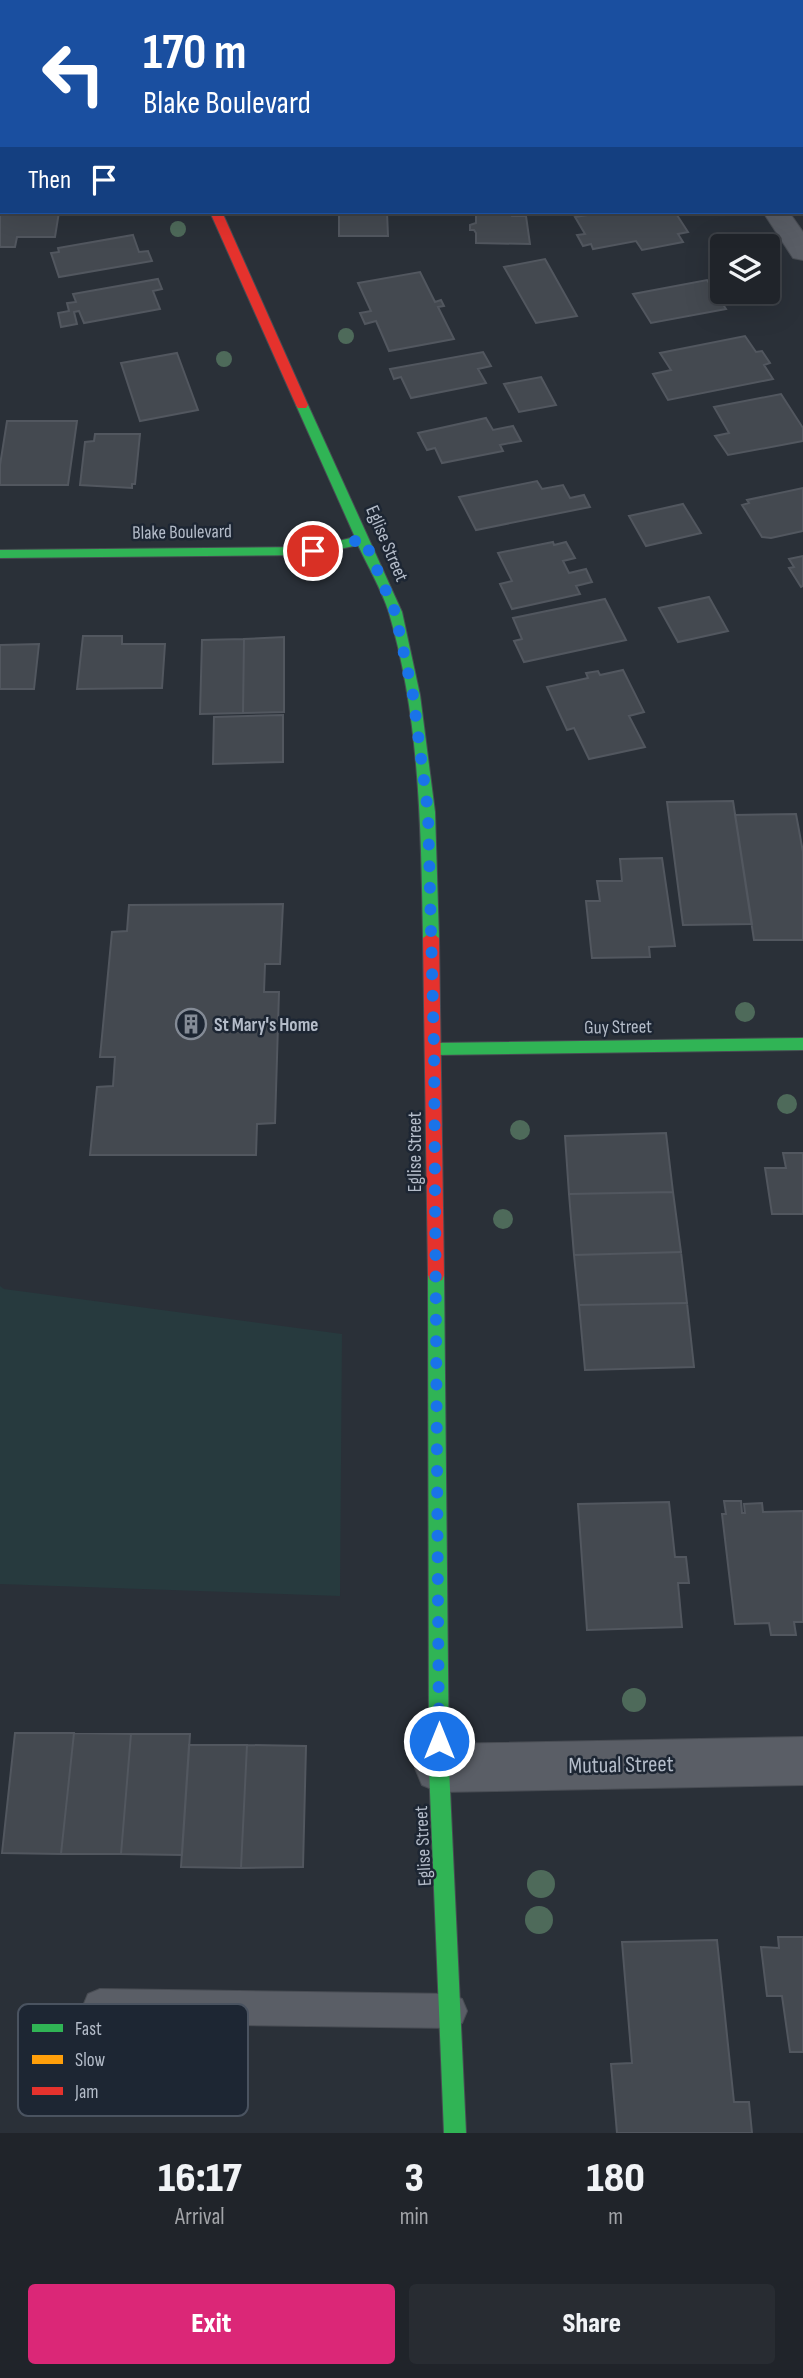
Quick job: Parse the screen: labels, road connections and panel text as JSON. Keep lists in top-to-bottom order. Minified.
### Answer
{"streets":{"street":["Blake Boulevard","Eglise Street","Guy Street","Mutual Street"]},"crossings":[["Blake Boulevard","Eglise Street"],["Eglise Street","Guy Street"],["Eglise Street","Mutual Street"]],"places":{"building":["St Mary's Home"]},"legend":["Fast","Slow","Jam"],"page":{"turn":["170 m","Blake Boulevard"],"then":"Then","eta":["16:17","Arrival","3","min","180","m"],"buttons":["Exit","Share"]}}
